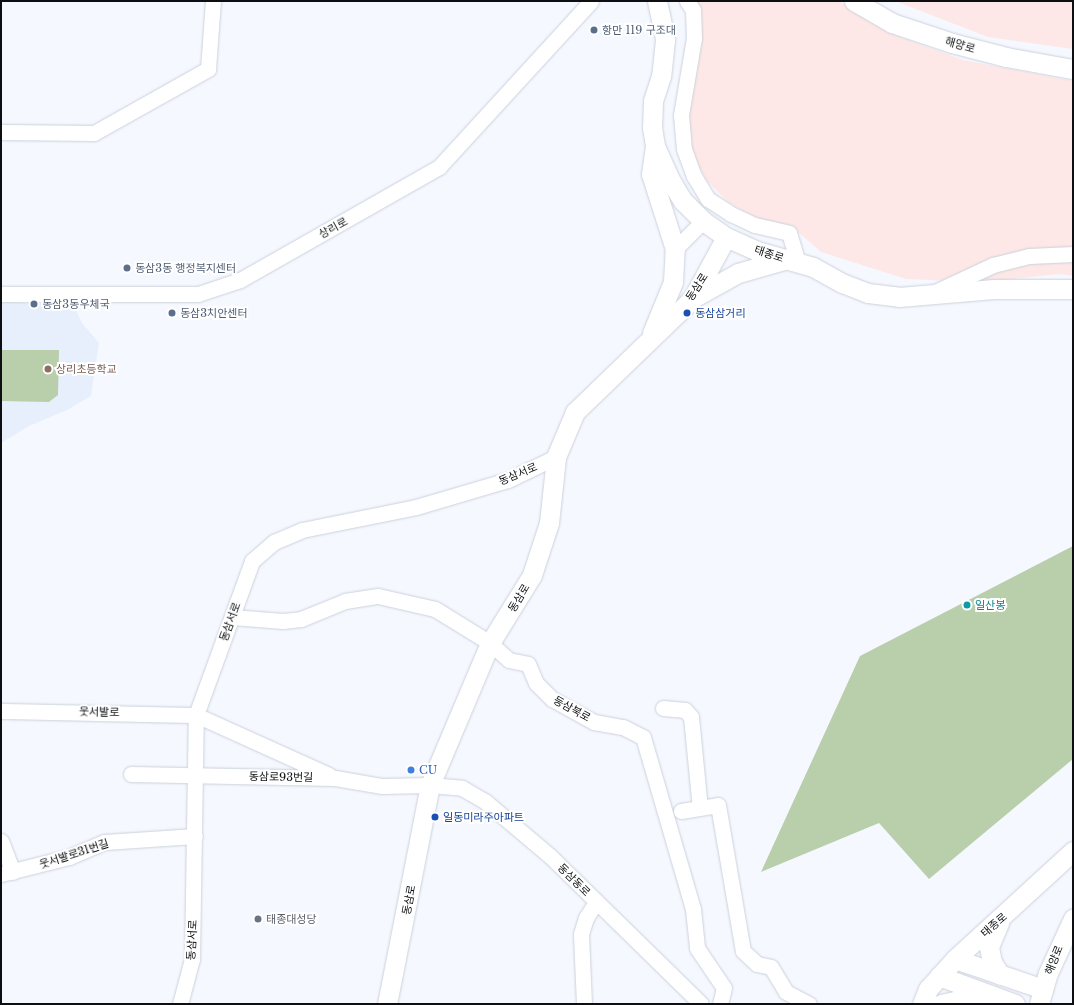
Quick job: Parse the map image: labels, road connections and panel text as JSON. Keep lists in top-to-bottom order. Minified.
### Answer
{"streets":{"main road":["해양로","태종로","동삼로"],"street":["상리로","동삼서로","동삼북로","웃서발로","동삼로93번길","웃서발로31번길","동삼동로"]},"crossings":[["태종로","동삼로"],["동삼로","동삼서로"],["동삼로","동삼북로"],["동삼로","동삼로93번길"],["동삼로","동삼동로"],["동삼서로","동삼북로"],["동삼서로","웃서발로"],["동삼서로","동삼로93번길"],["동삼서로","웃서발로31번길"],["동삼로93번길","동삼동로"]],"places":["항만 119 구조대","동삼3동 행정복지센터","동삼3동우체국","동삼3치안센터","동삼삼거리","상리초등학교","일산봉","CU","일동미라주아파트","태종대성당"]}
